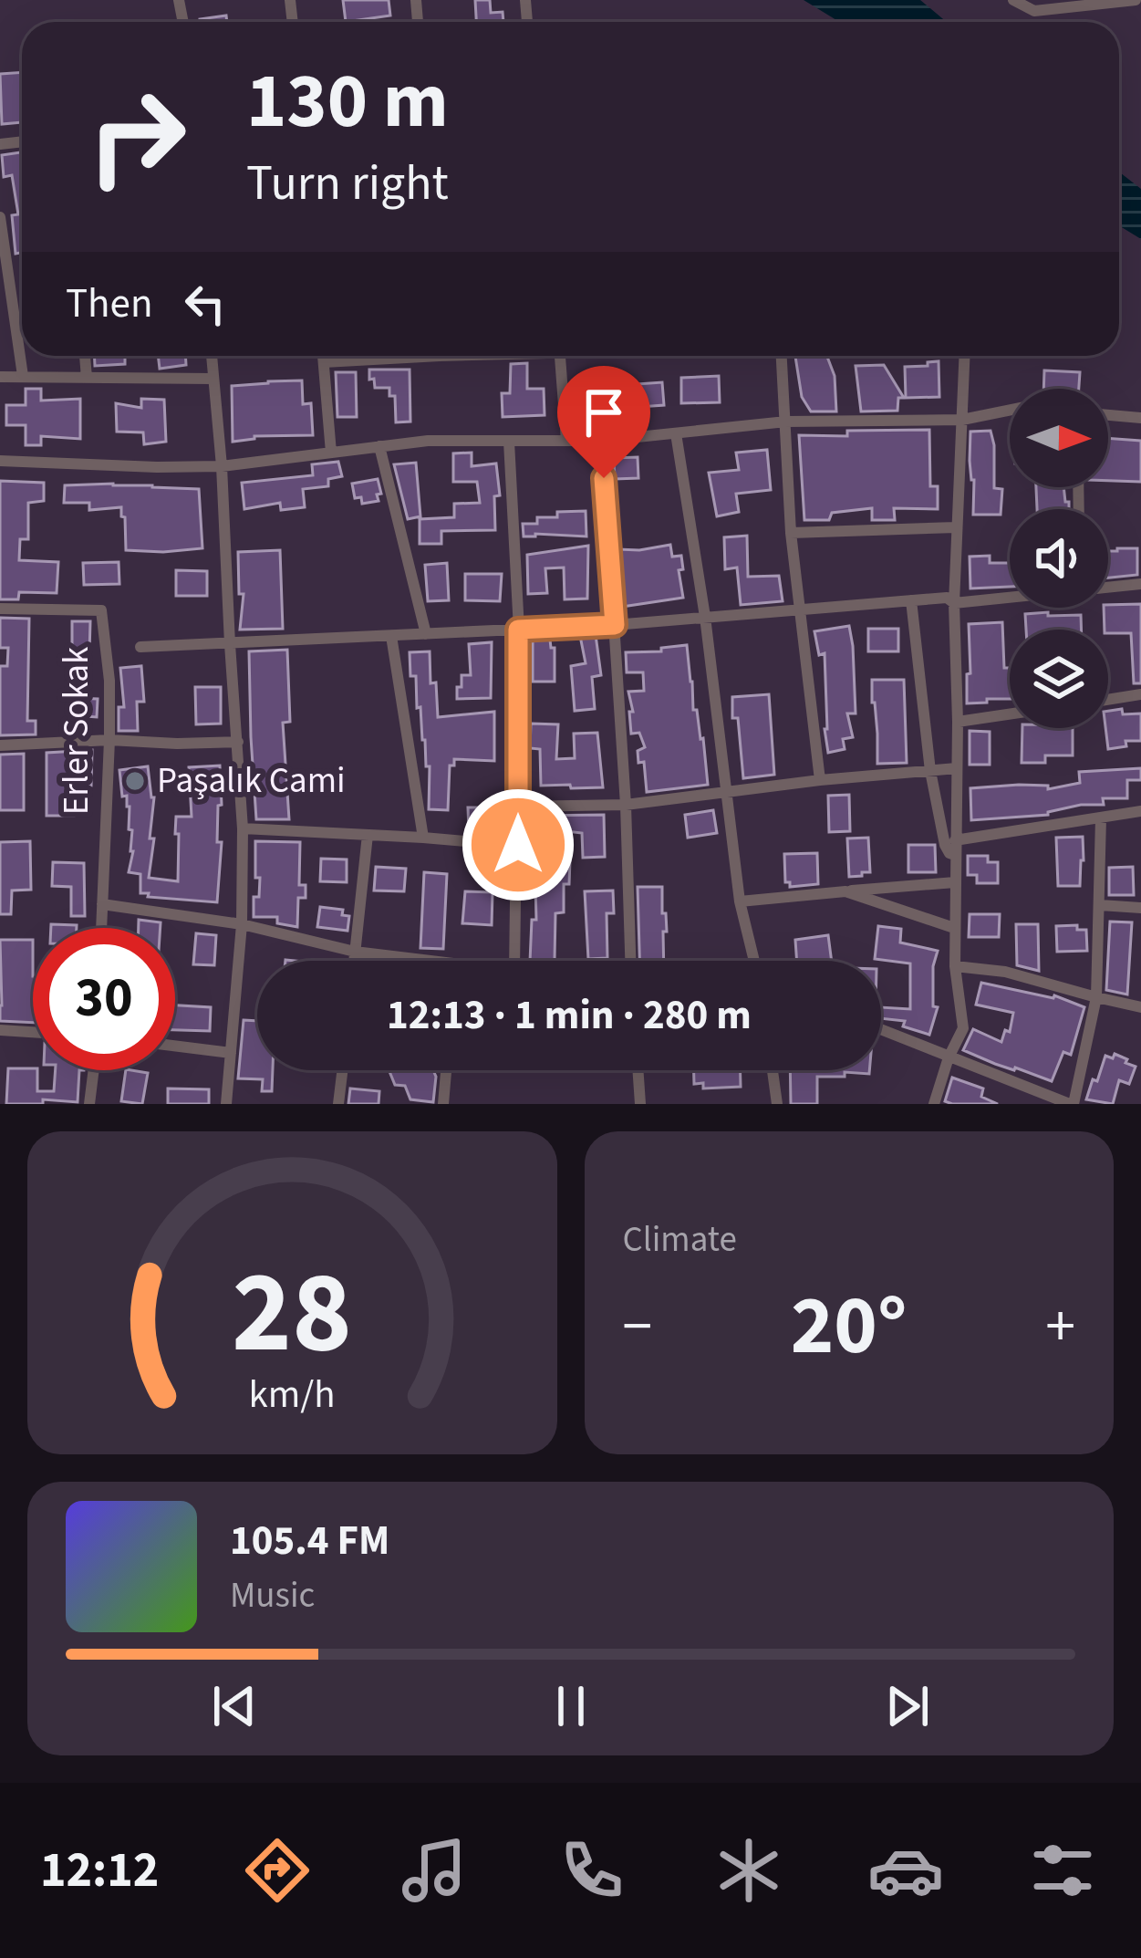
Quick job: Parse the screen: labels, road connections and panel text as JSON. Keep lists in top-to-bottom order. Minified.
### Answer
{"streets":{"street":["Erler Sokak"]},"places":["Paşalık Cami"],"north":"right","page":{"turn":["130 m","Turn right"],"then":"Then","limit":"30","trip":"12:13 · 1 min · 280 m","tile":"Climate","heat":["−","20°","+"],"song":["105.4 FM","Music"],"tabs":"12:12","gauge":["28","km/h"]}}
